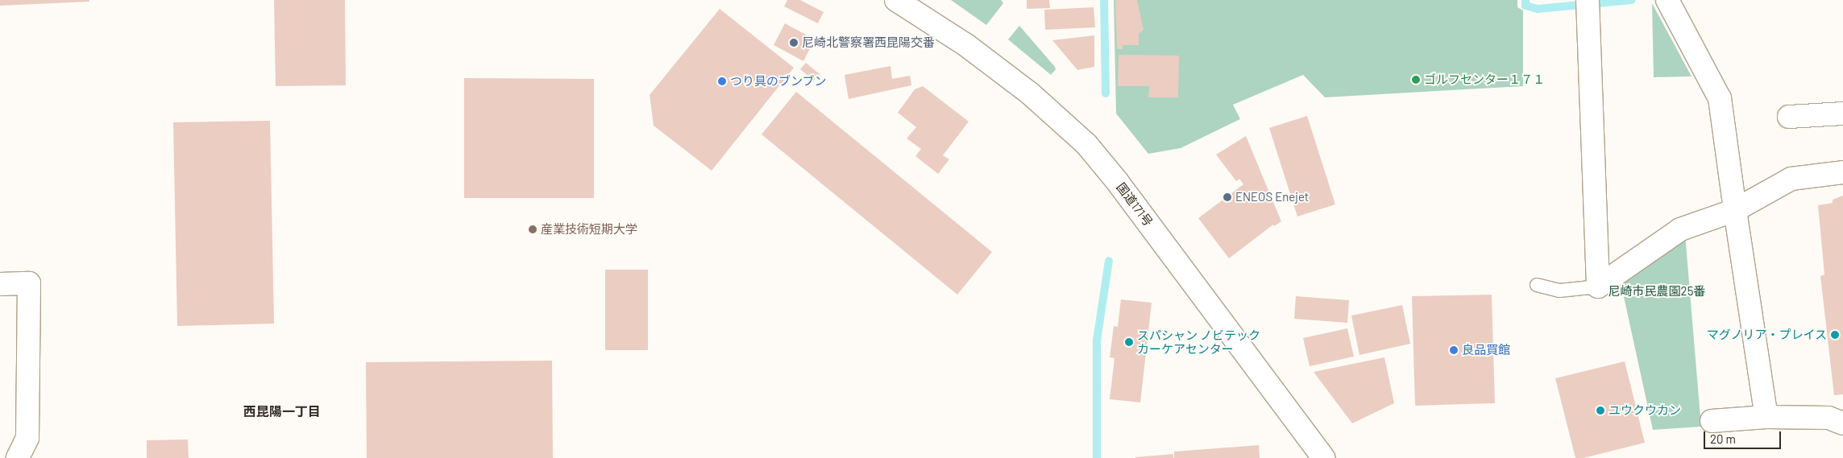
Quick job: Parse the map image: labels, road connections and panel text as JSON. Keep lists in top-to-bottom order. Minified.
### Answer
{"streets":{"main road":["国道171号"]},"districts":["西昆陽一丁目"],"parks":["尼崎市民農園25番"],"places":["尼崎北警察署西昆陽交番","ゴルフセンター１７１","つり具のブンブン","ENEOS Enejet","産業技術短期大学","マグノリア・プレイス","スパシャン ノビテック カーケアセンター","良品買館","ユウクウカン"],"scale_bar":"20 m"}
